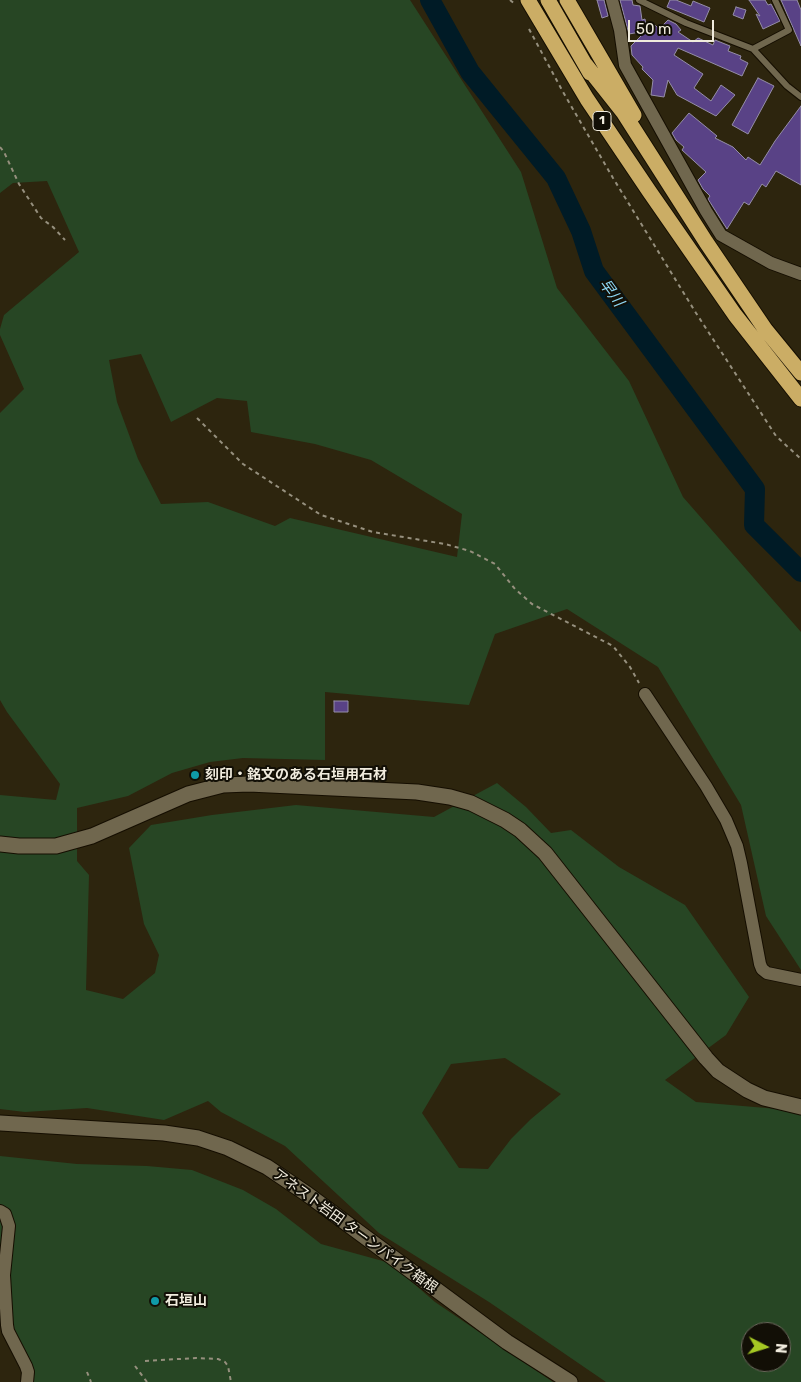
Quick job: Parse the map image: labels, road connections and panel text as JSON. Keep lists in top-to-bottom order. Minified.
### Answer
{"streets":{"highway":["1"],"street":["アネスト岩田 ターンパイク箱根"]},"water":["早川"],"places":["刻印・銘文のある石垣用石材","石垣山"],"scale_bar":"50 m","north":"right"}
